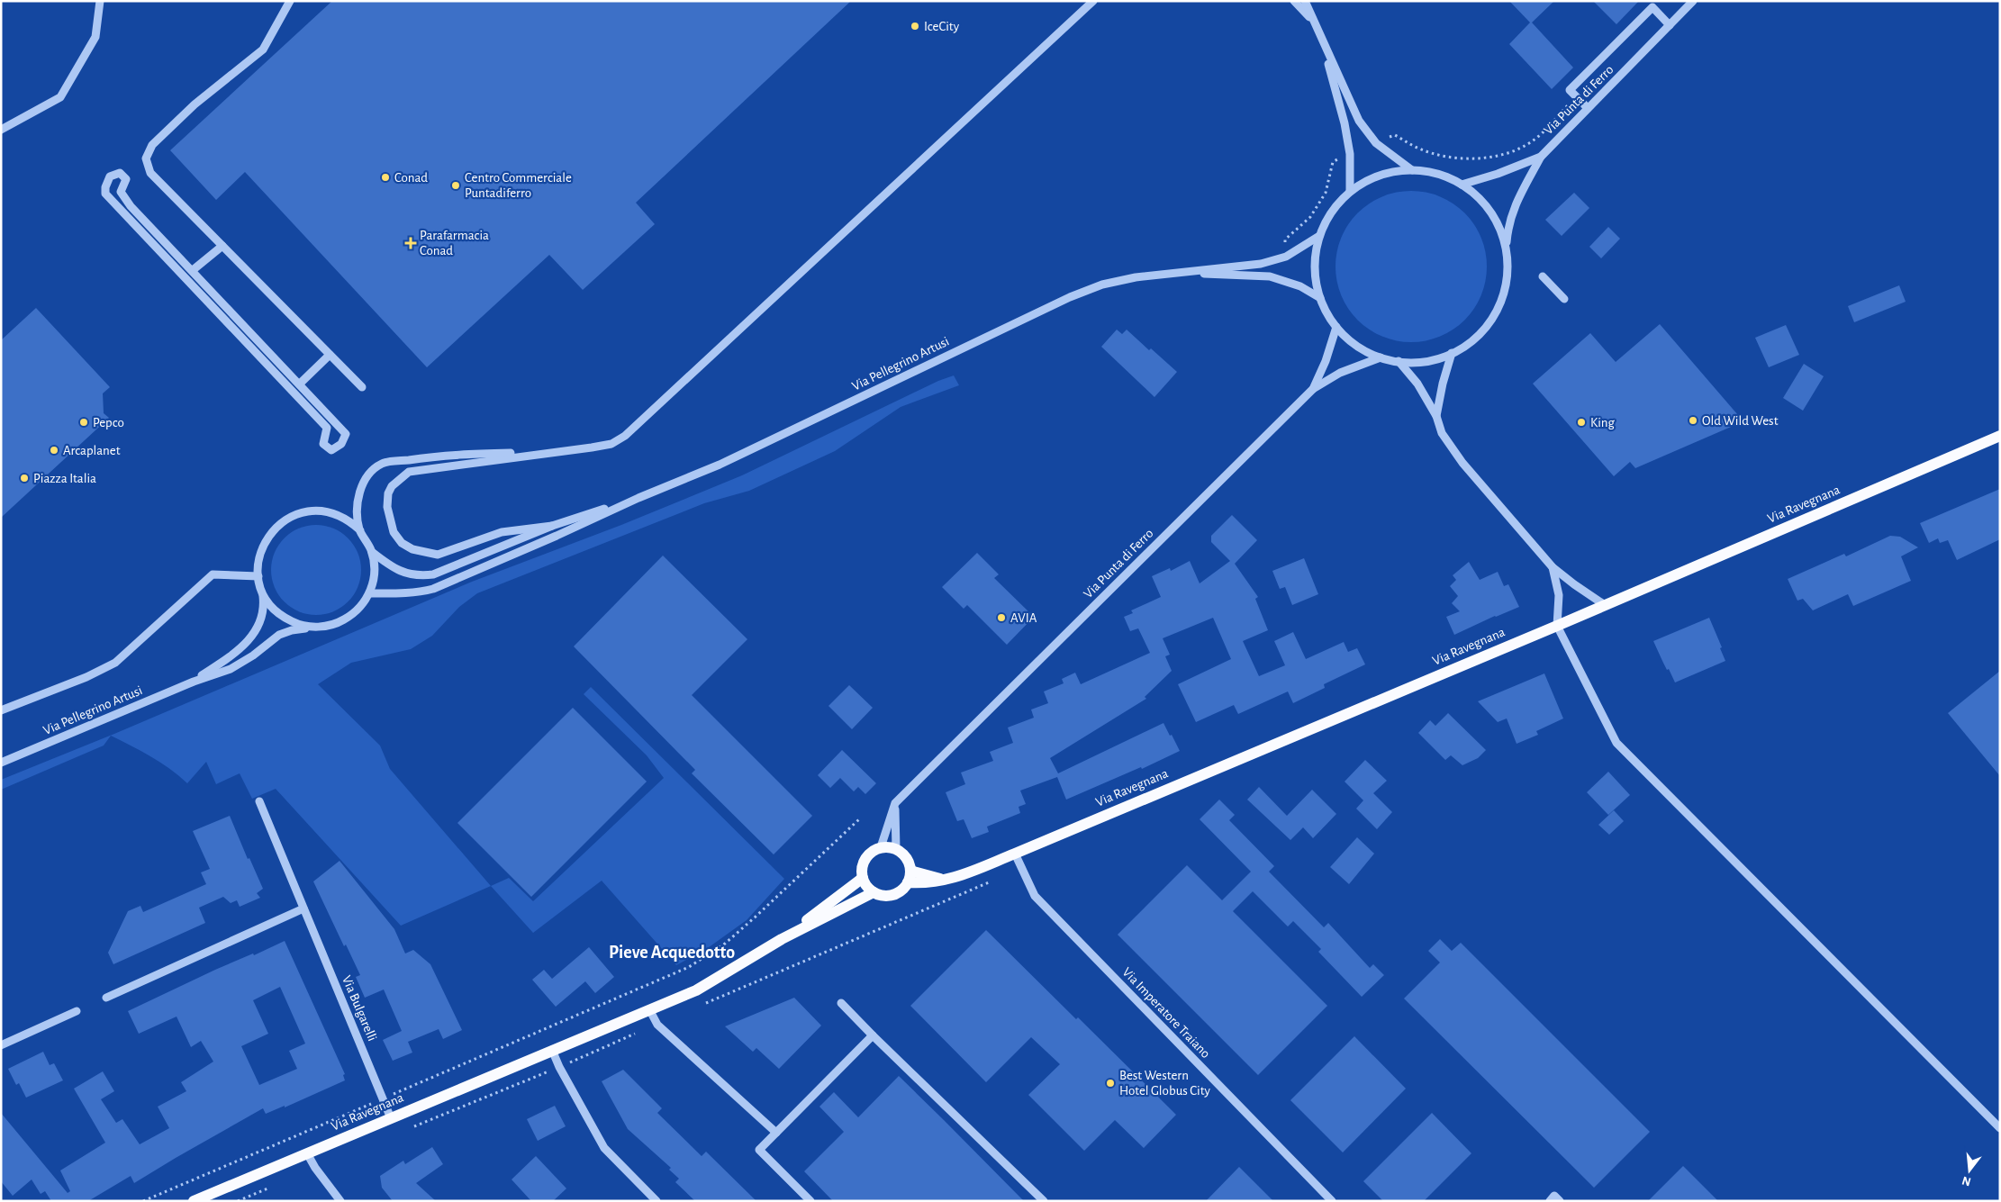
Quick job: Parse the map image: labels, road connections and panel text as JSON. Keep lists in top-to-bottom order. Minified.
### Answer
{"streets":{"main road":["Via Ravegnana"],"street":["Via Punta di Ferro","Via Pellegrino Artusi","Via Bulgarelli","Via Imperatore Traiano"]},"crossings":[["Via Punta di Ferro","Via Ravegnana"],["Via Ravegnana","Via Bulgarelli"],["Via Ravegnana","Via Imperatore Traiano"]],"districts":["Pieve Acquedotto"],"places":{"other":["IceCity","Conad","Centro Commerciale Puntadiferro","Old Wild West","Pepco","King","Arcaplanet","Piazza Italia","AVIA","Best Western Hotel Globus City"],"health":["Parafarmacia Conad"]},"north":"bottom"}
